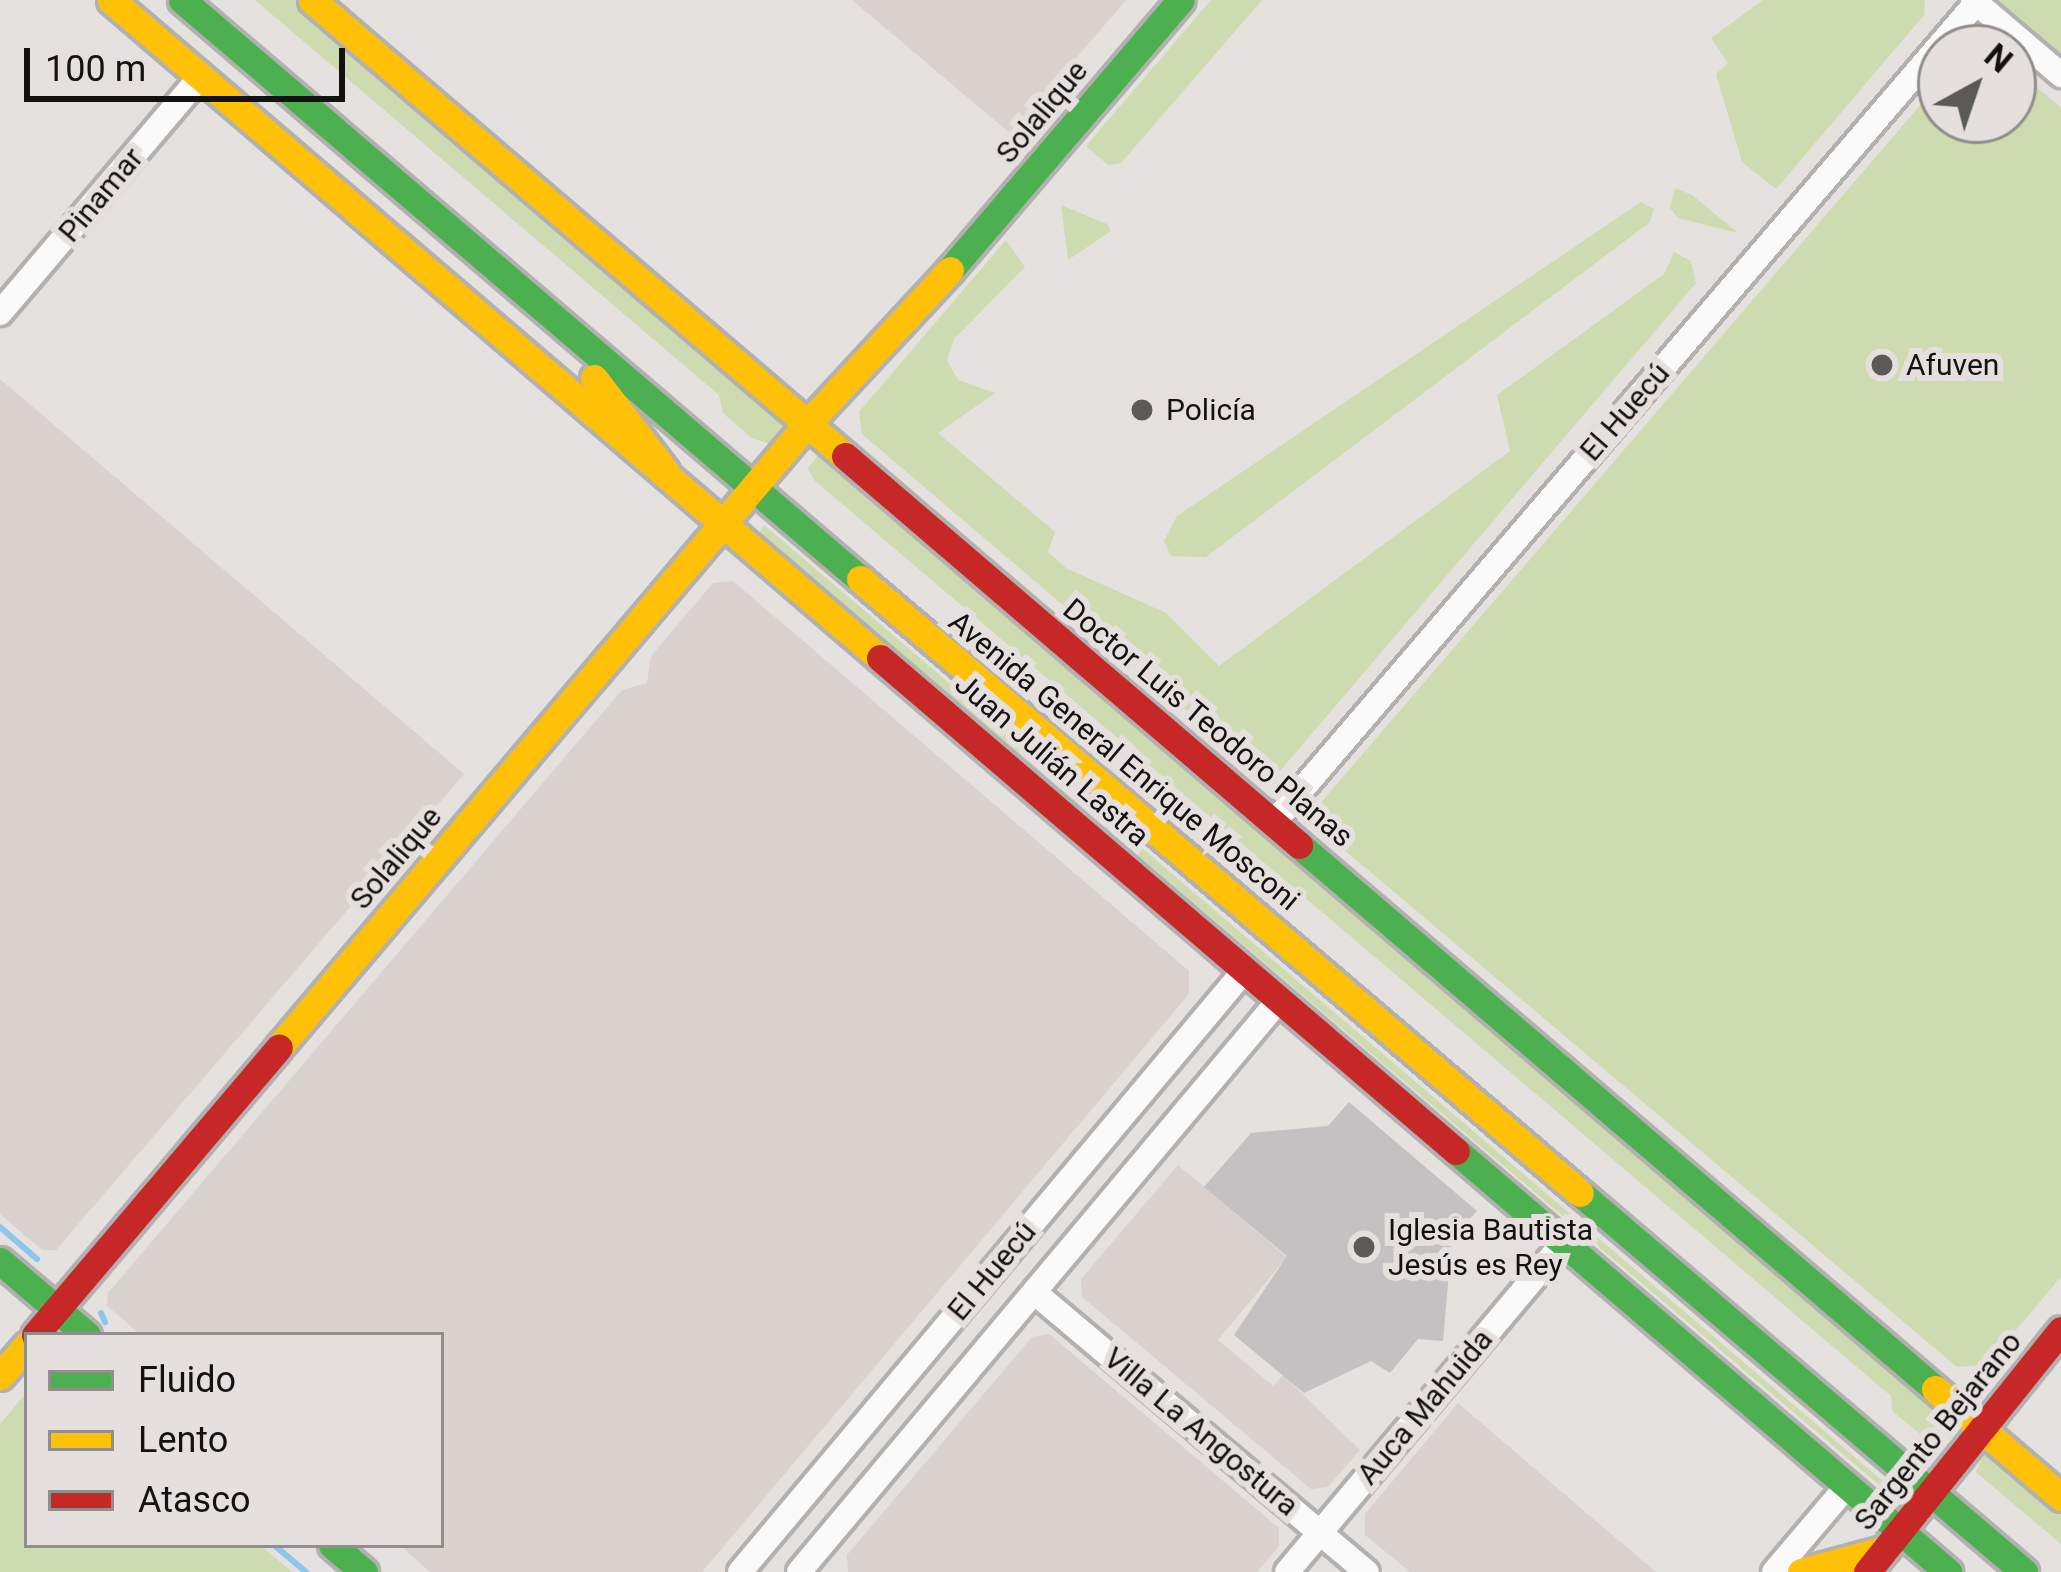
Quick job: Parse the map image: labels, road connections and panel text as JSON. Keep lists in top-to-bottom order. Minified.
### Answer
{"streets":{"main road":["Solalique","Doctor Luis Teodoro Planas","Juan Julián Lastra","Avenida General Enrique Mosconi","Sargento Bejarano"],"street":["Pinamar","El Huecú","Auca Mahuida","Villa La Angostura"]},"crossings":[["Solalique","Doctor Luis Teodoro Planas"],["Solalique","Juan Julián Lastra"],["Solalique","Avenida General Enrique Mosconi"],["Pinamar","Juan Julián Lastra"],["El Huecú","Doctor Luis Teodoro Planas"],["El Huecú","Juan Julián Lastra"],["El Huecú","Villa La Angostura"],["Doctor Luis Teodoro Planas","Sargento Bejarano"],["Juan Julián Lastra","Auca Mahuida"],["Juan Julián Lastra","Sargento Bejarano"],["Avenida General Enrique Mosconi","Sargento Bejarano"],["Auca Mahuida","Villa La Angostura"]],"places":["Afuven","Policía","Iglesia Bautista Jesús es Rey"],"legend":["Fluido","Lento","Atasco"],"scale_bar":"100 m","north":"top right"}
